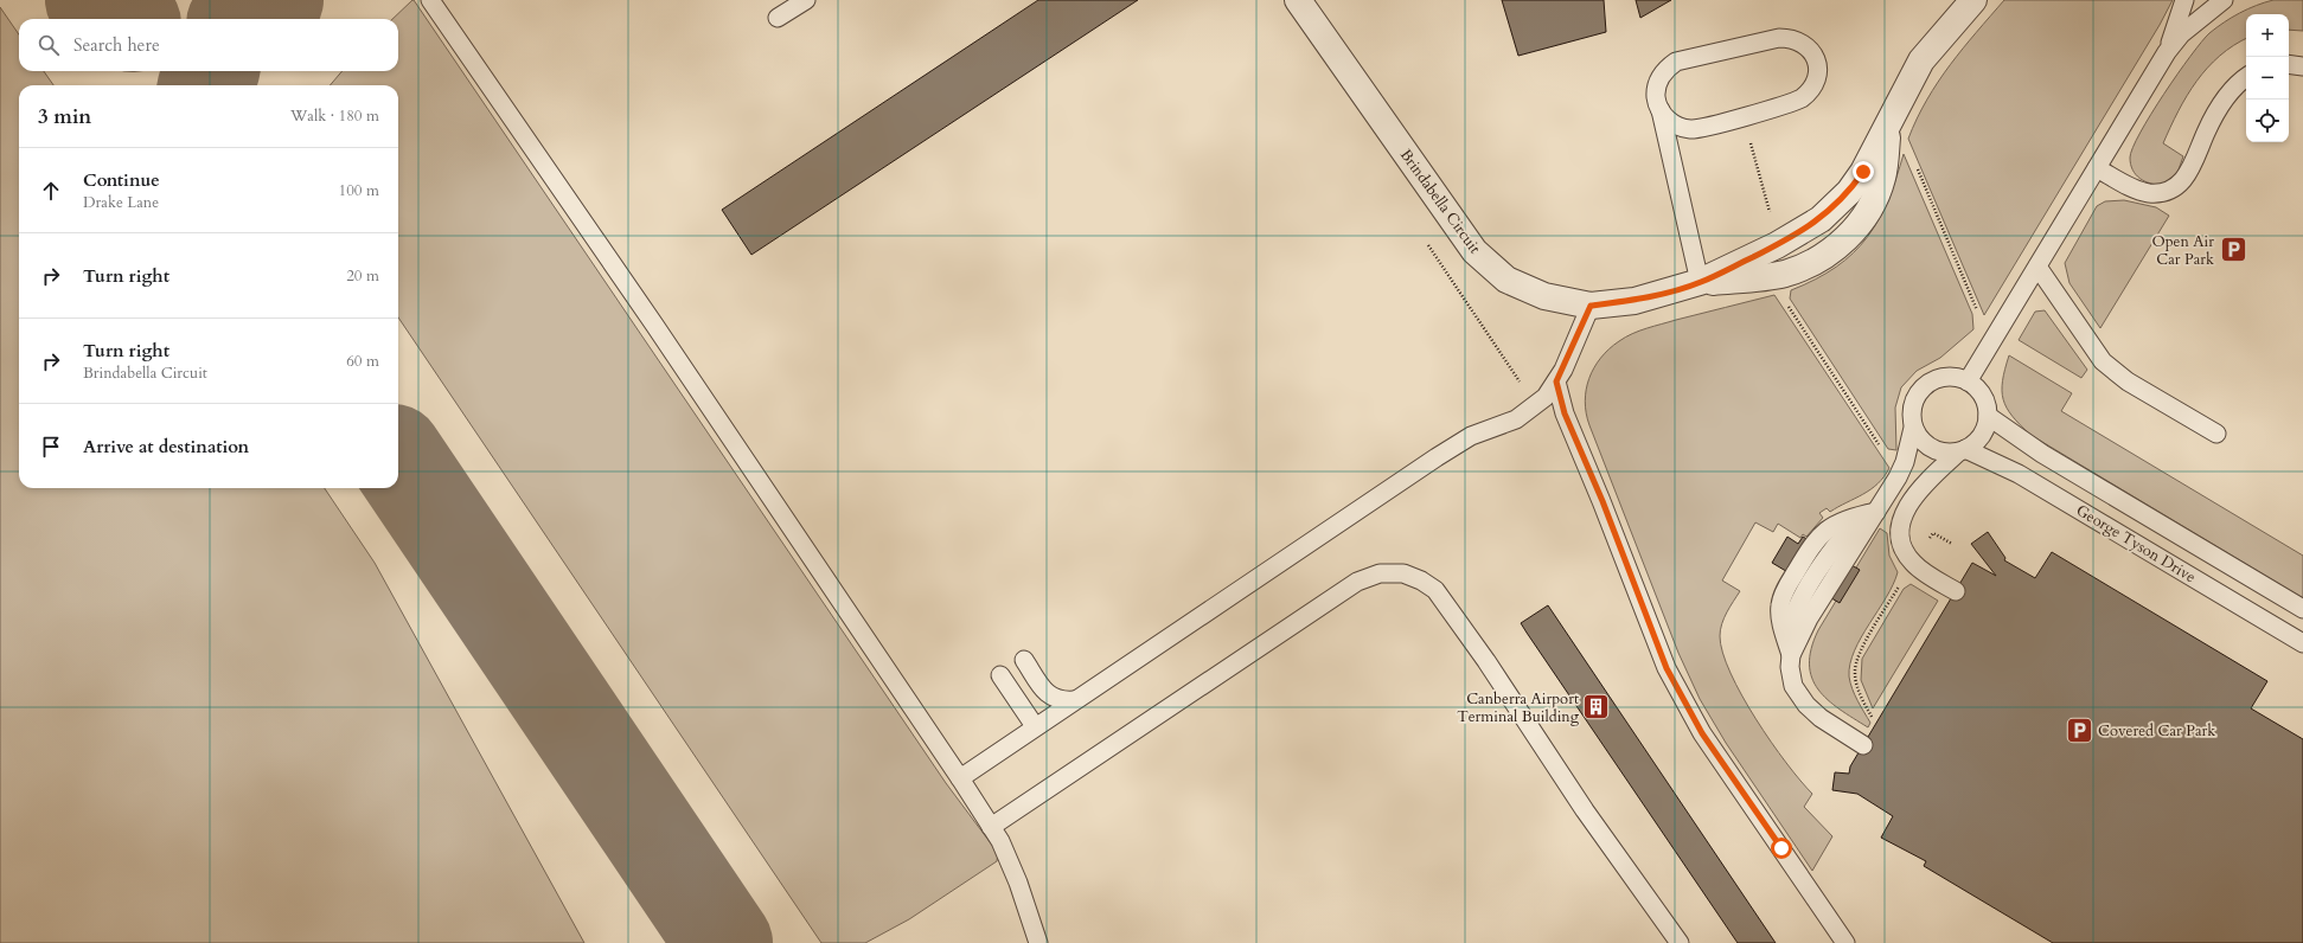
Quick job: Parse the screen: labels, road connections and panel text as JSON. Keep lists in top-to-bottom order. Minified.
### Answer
{"streets":{"street":["Brindabella Circuit"],"lane":["George Tyson Drive"]},"places":{"parking":["Open Air Car Park","Covered Car Park"],"building":["Canberra Airport Terminal Building"]},"page":{"map_buttons":["+","−"],"search":"Search here","heading":["3 min","Walk · 180 m"],"list":[["Continue","Drake Lane","100 m"],["Turn right","20 m"],["Turn right","Brindabella Circuit","60 m"],"Arrive at destination"]}}
